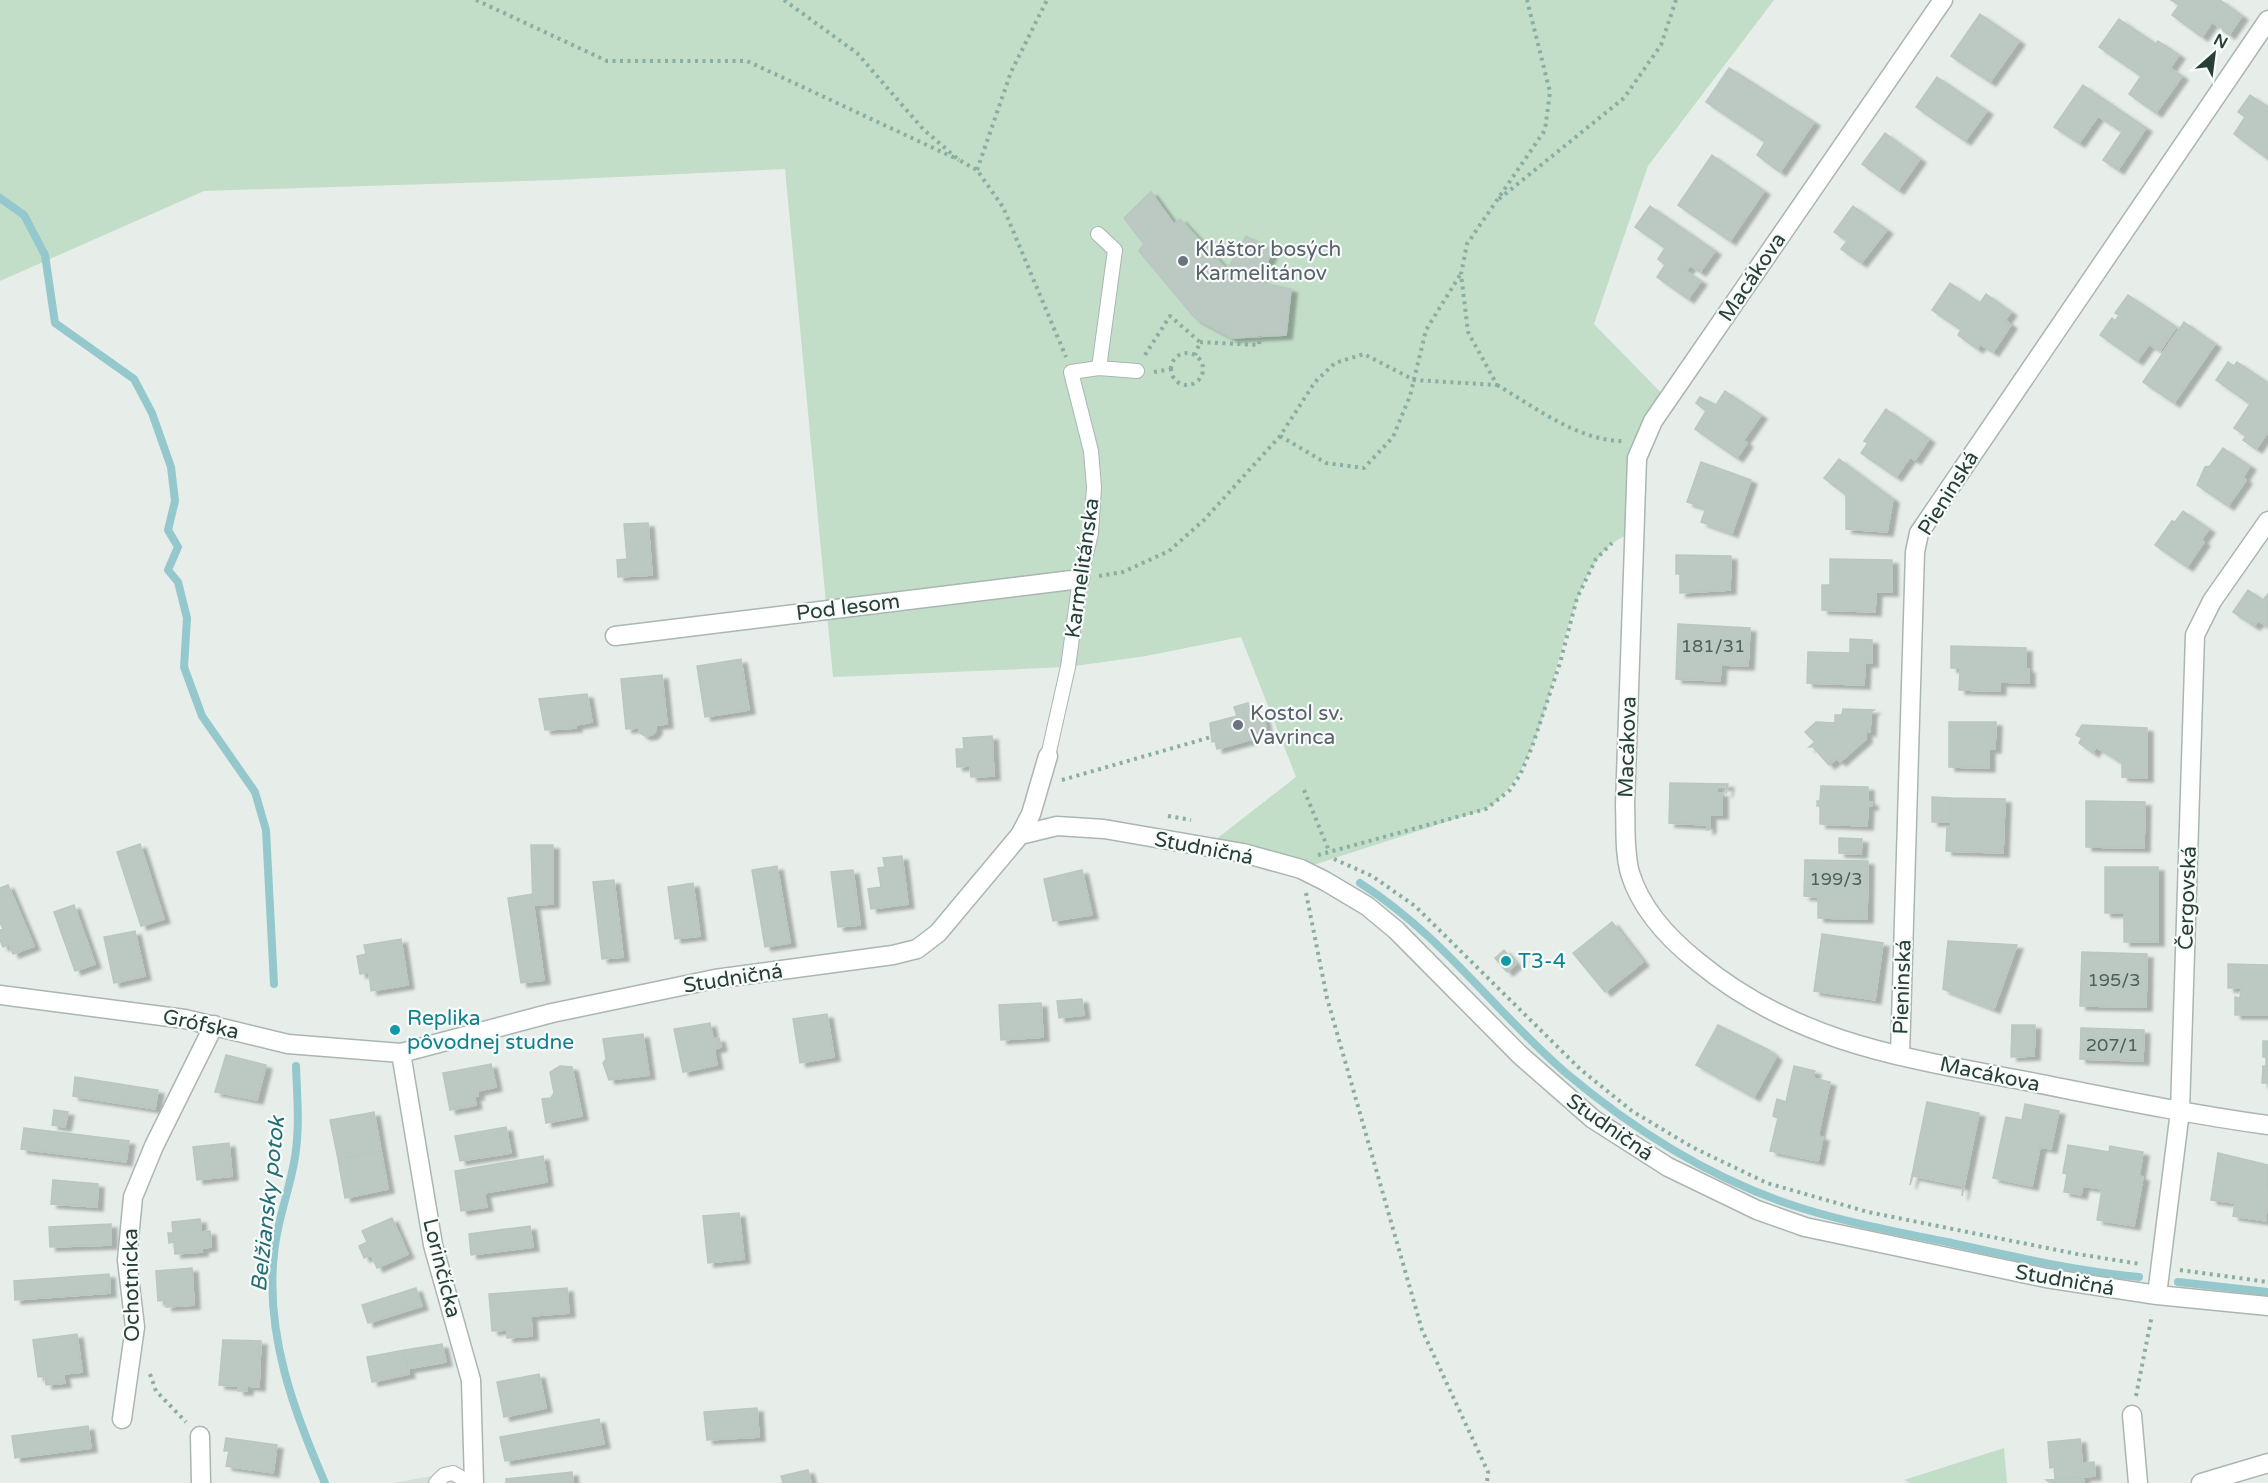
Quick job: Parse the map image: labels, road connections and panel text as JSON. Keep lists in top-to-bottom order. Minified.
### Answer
{"streets":{"street":["Macákova","Pieninská","Pod lesom","Studničná","Čergovská","Grófska","Lorinčícka","Ochotnícka"],"lane":["Karmelitánska"]},"crossings":[["Macákova","Pieninská"],["Macákova","Čergovská"],["Karmelitánska","Pod lesom"],["Karmelitánska","Studničná"],["Studničná","Čergovská"],["Studničná","Grófska"],["Studničná","Lorinčícka"],["Grófska","Lorinčícka"],["Grófska","Ochotnícka"]],"water":["Belžiansky potok"],"places":["Kláštor bosých Karmelitánov","Kostol sv. Vavrinca","T3-4","Replika pôvodnej studne"],"house_numbers":["181/31","199/3","195/3","207/1"],"north":"top right"}
